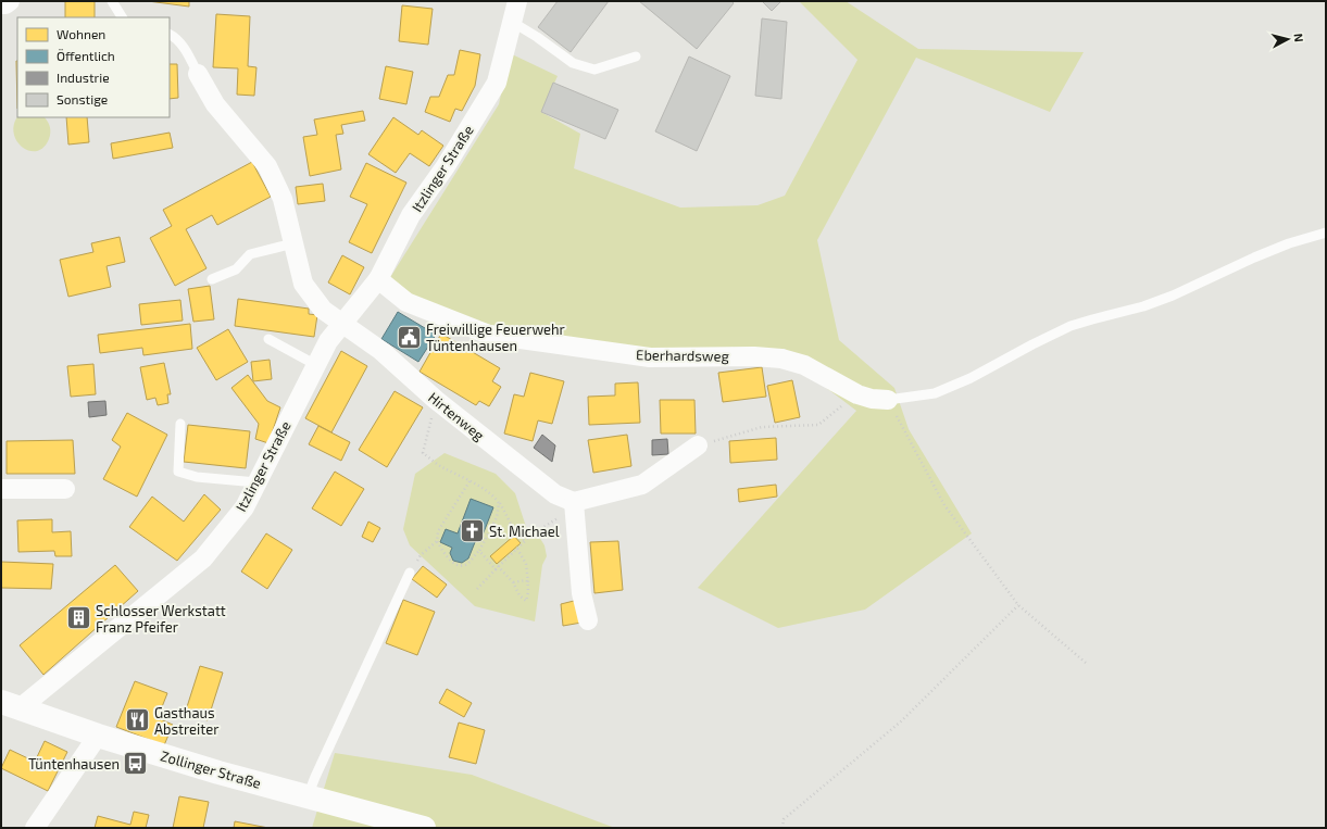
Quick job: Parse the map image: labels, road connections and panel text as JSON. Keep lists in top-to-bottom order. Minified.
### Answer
{"streets":{"main road":["Zollinger Straße"],"street":["Itzlinger Straße","Eberhardsweg","Hirtenweg"]},"crossings":[["Itzlinger Straße","Eberhardsweg"],["Itzlinger Straße","Hirtenweg"],["Itzlinger Straße","Zollinger Straße"]],"places":{"public building":["Freiwillige Feuerwehr Tüntenhausen"],"church":["St. Michael"],"building":["Schlosser Werkstatt Franz Pfeifer"],"restaurant":["Gasthaus Abstreiter"],"bus stop":["Tüntenhausen"]},"legend":["Wohnen","Öffentlich","Industrie","Sonstige"],"north":"right"}
